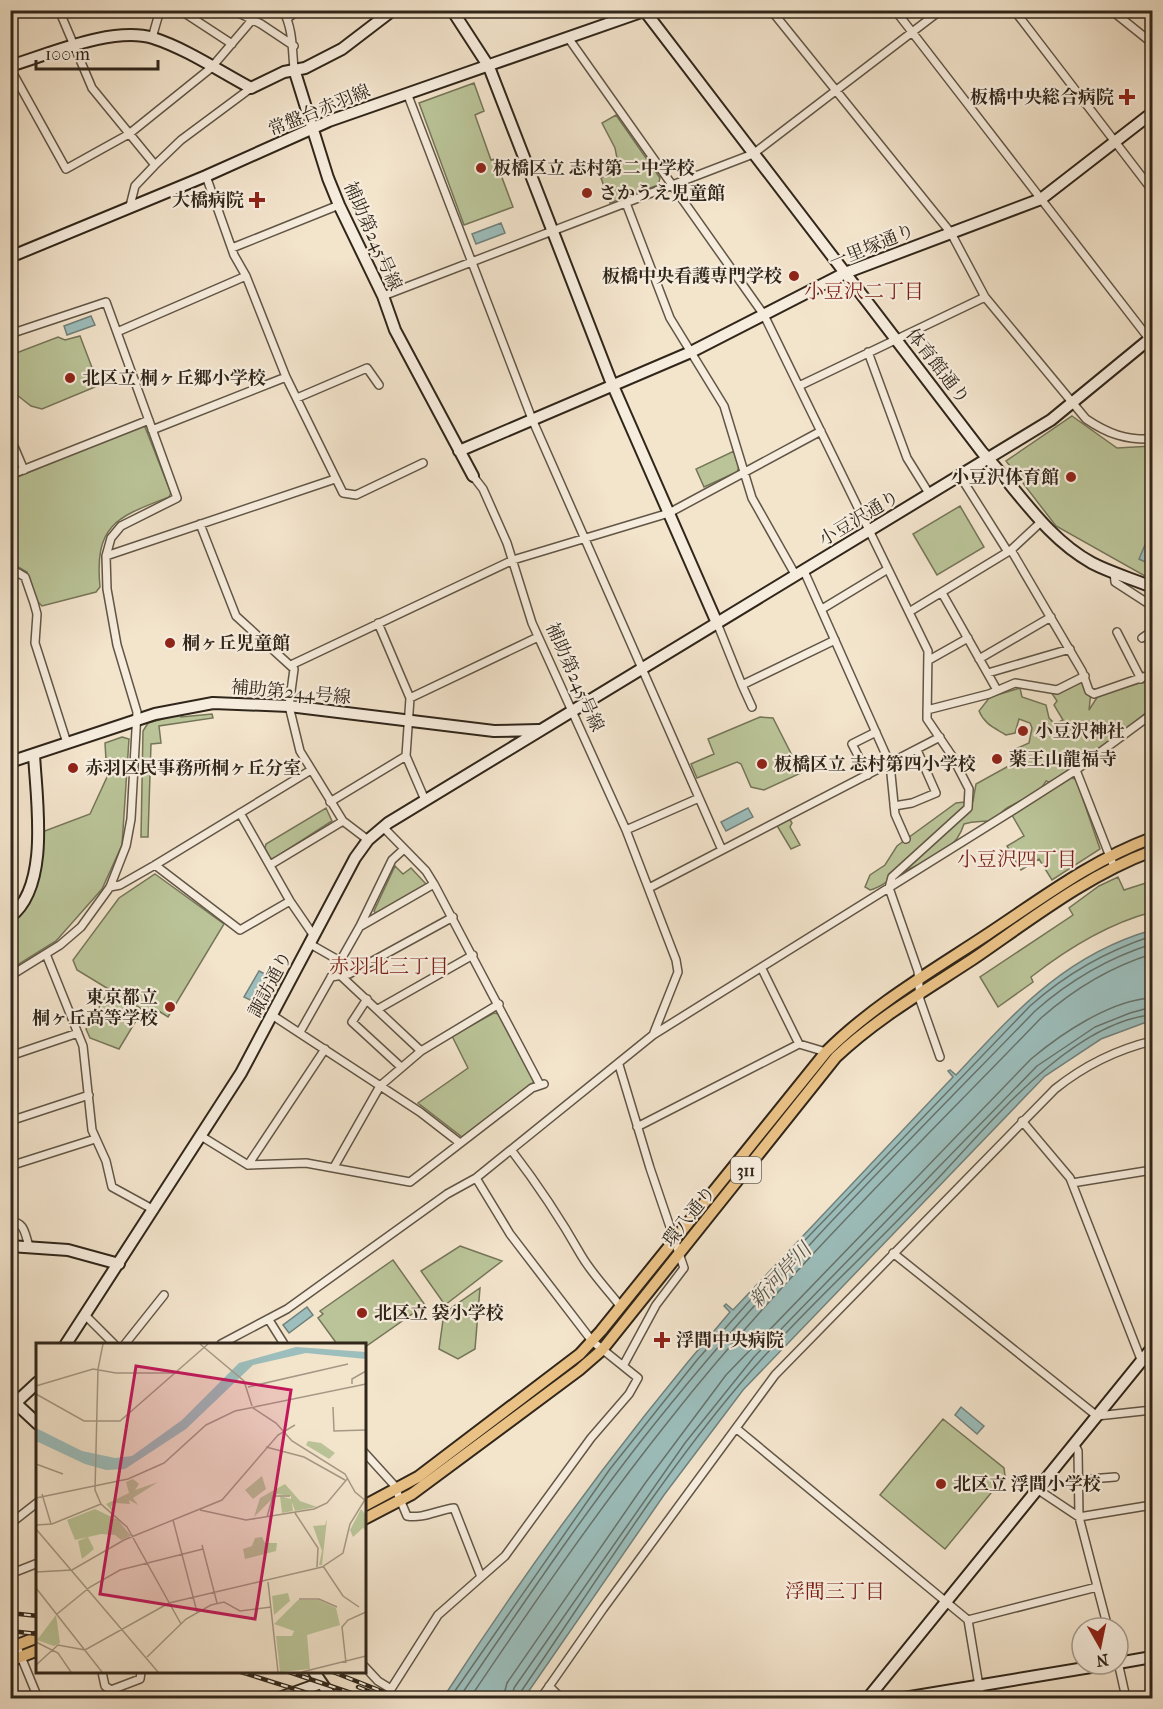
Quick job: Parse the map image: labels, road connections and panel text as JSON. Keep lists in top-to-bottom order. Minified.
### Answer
{"streets":{"main road":["311","環八通り"],"street":["常盤台赤羽線","補助第245号線","一里塚通り","体育館通り","小豆沢通り","補助第244号線","諏訪通り"]},"crossings":[["常盤台赤羽線","補助第245号線"],["常盤台赤羽線","体育館通り"],["補助第245号線","一里塚通り"],["補助第245号線","小豆沢通り"],["補助第245号線","諏訪通り"],["一里塚通り","体育館通り"],["体育館通り","小豆沢通り"],["小豆沢通り","諏訪通り"],["補助第244号線","諏訪通り"]],"districts":["小豆沢二丁目","小豆沢四丁目","赤羽北三丁目","浮間三丁目"],"water":["新河岸川"],"places":{"health":["板橋中央総合病院","大橋病院","浮間中央病院"],"other":["板橋区立 志村第二中学校","さかうえ児童館","板橋中央看護専門学校","北区立 桐ヶ丘郷小学校","小豆沢体育館","桐ヶ丘児童館","小豆沢神社","薬王山龍福寺","板橋区立 志村第四小学校","赤羽区民事務所桐ヶ丘分室","東京都立 桐ヶ丘高等学校","北区立 袋小学校","北区立 浮間小学校"]},"scale_bar":"100 m","north":"bottom"}
